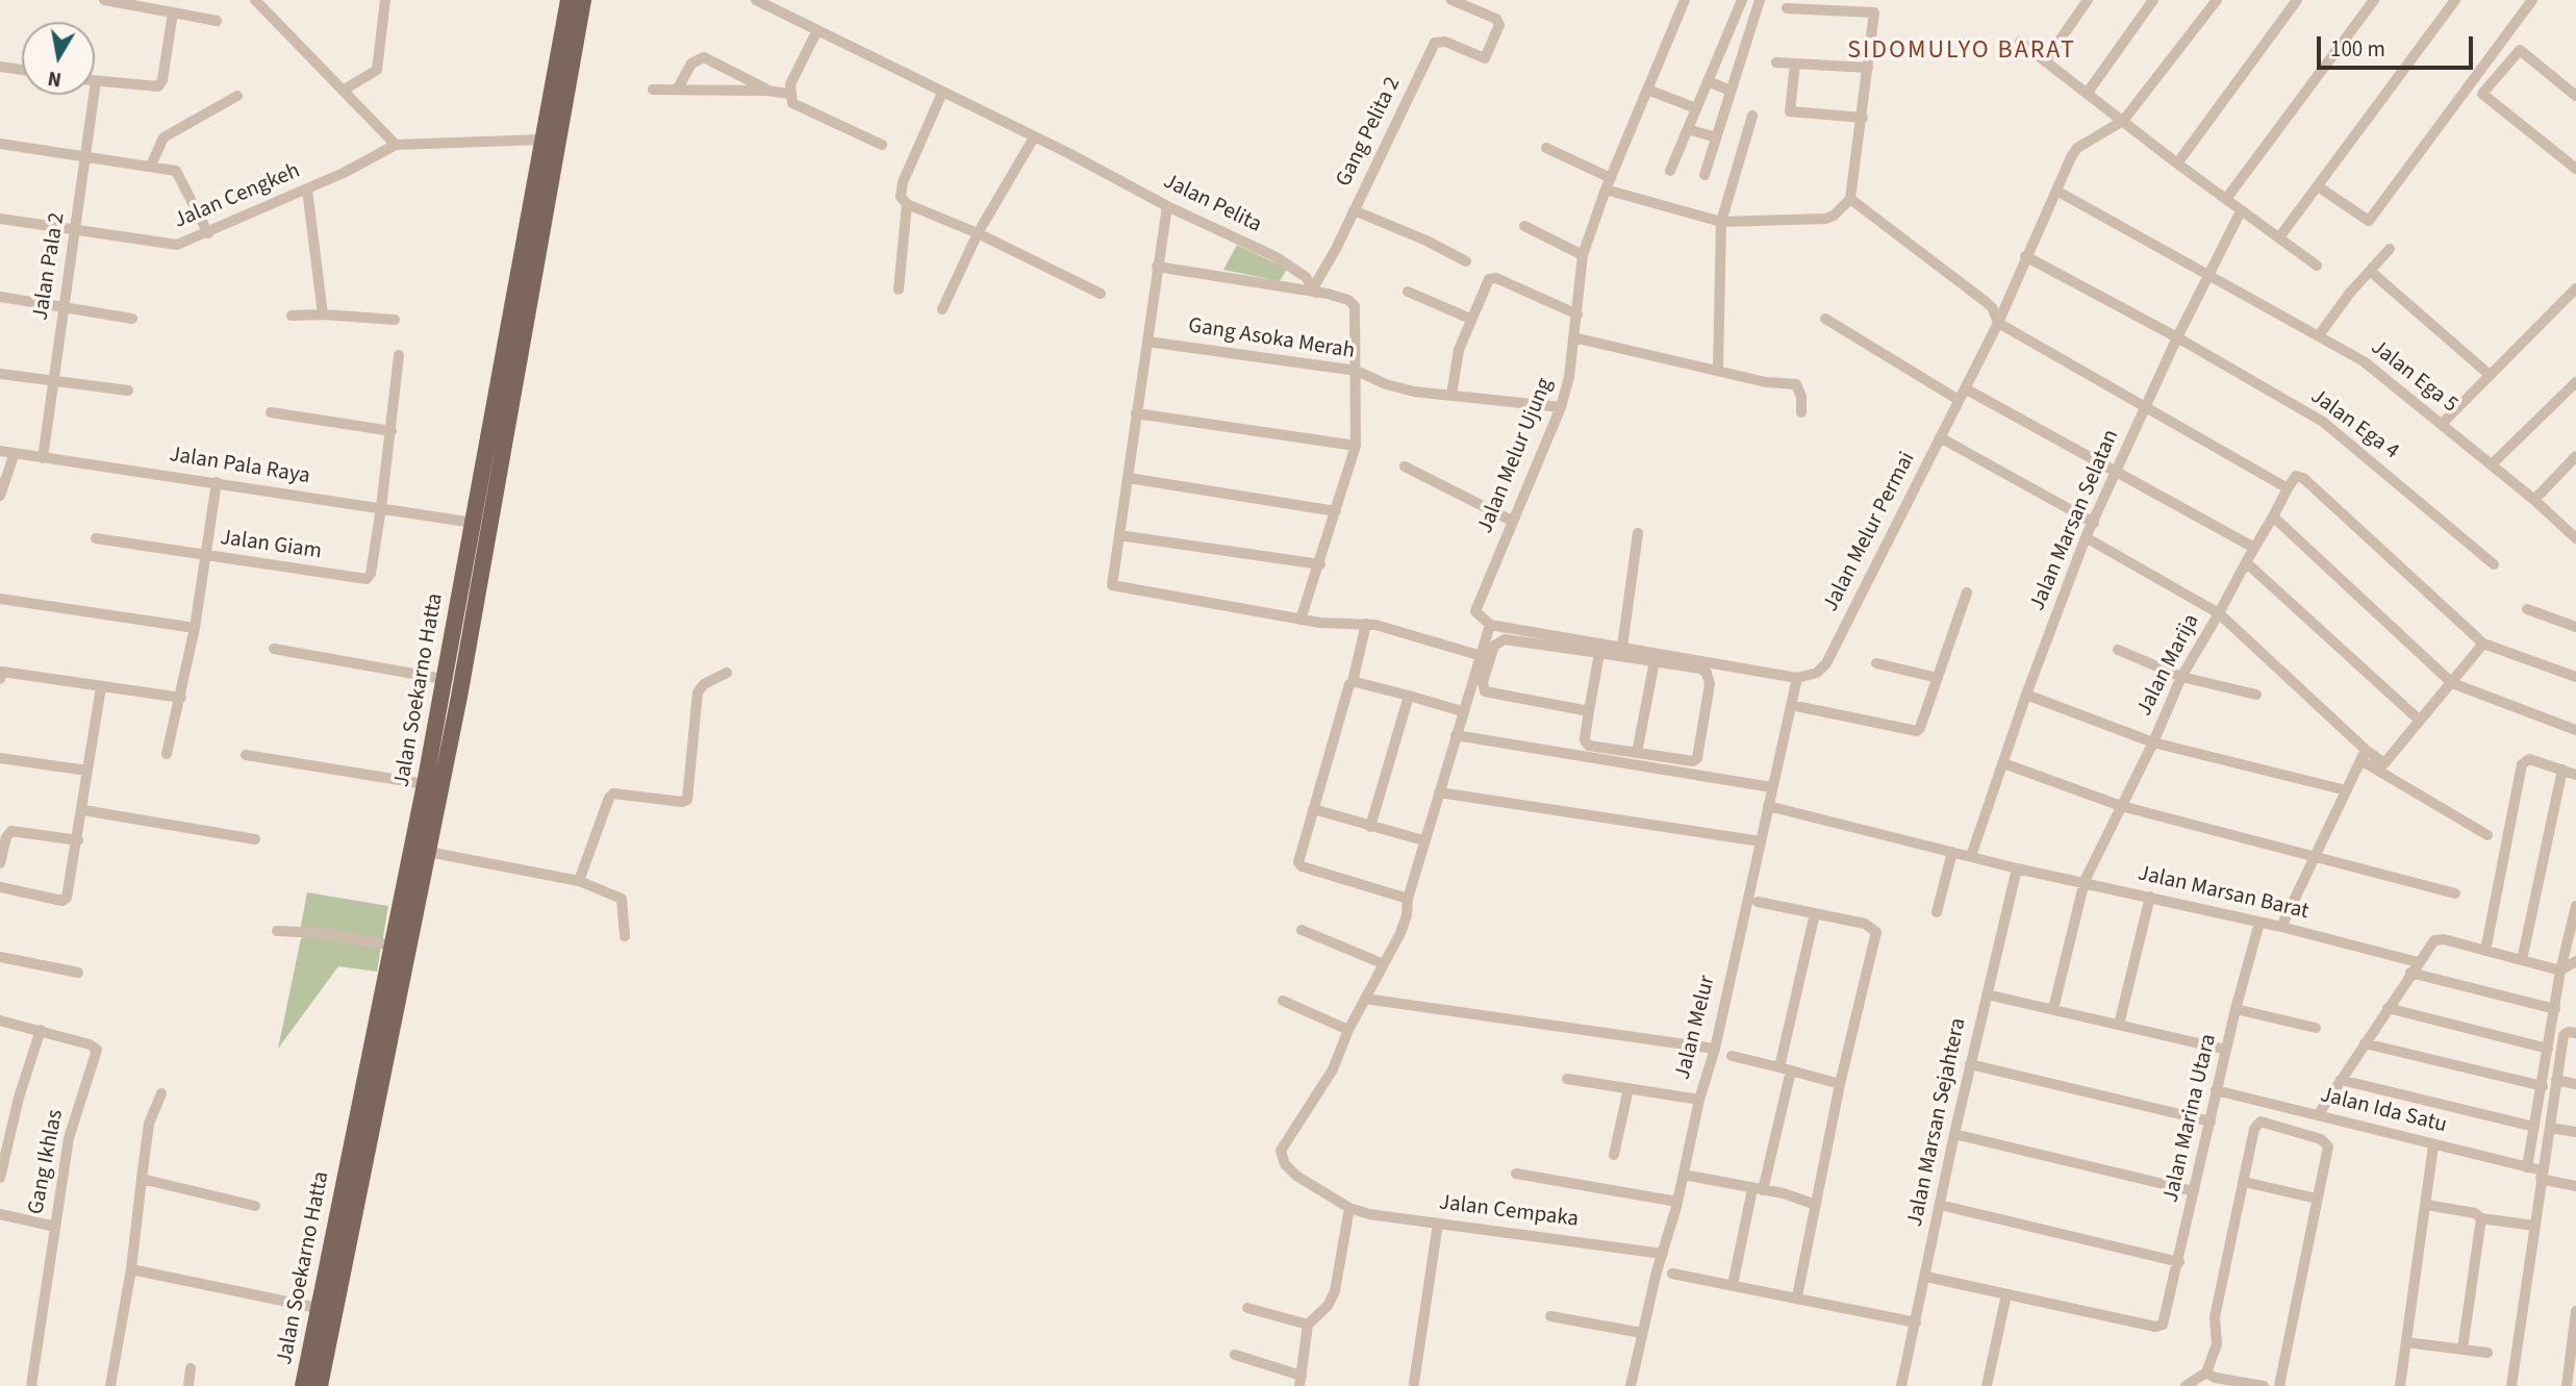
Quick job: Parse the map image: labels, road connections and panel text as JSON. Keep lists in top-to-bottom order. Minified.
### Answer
{"streets":{"main road":["Jalan Soekarno Hatta"],"street":["Gang Pelita 2","Jalan Cengkeh","Jalan Pelita","Jalan Pala 2","Gang Asoka Merah","Jalan Ega 5","Jalan Ega 4","Jalan Melur Ujung","Jalan Pala Raya","Jalan Marsan Selatan","Jalan Melur Permai","Jalan Giam","Jalan Marija","Jalan Marsan Barat","Jalan Melur","Jalan Ida Satu","Jalan Marina Utara","Jalan Marsan Sejahtera","Gang Ikhlas","Jalan Cempaka"]},"crossings":[["Gang Pelita 2","Jalan Pelita"],["Jalan Cengkeh","Jalan Pala 2"],["Jalan Pelita","Gang Asoka Merah"],["Jalan Pala 2","Jalan Pala Raya"],["Gang Asoka Merah","Jalan Melur Ujung"],["Jalan Ega 5","Jalan Marsan Selatan"],["Jalan Ega 5","Jalan Melur Permai"],["Jalan Ega 4","Jalan Marsan Selatan"],["Jalan Ega 4","Jalan Melur Permai"],["Jalan Pala Raya","Jalan Giam"],["Jalan Pala Raya","Jalan Soekarno Hatta"],["Jalan Marsan Selatan","Jalan Marsan Barat"],["Jalan Melur Permai","Jalan Melur"],["Jalan Marija","Jalan Marsan Barat"],["Jalan Marsan Barat","Jalan Melur"],["Jalan Marsan Barat","Jalan Marina Utara"],["Jalan Marsan Barat","Jalan Marsan Sejahtera"],["Jalan Melur","Jalan Cempaka"],["Jalan Ida Satu","Jalan Marina Utara"]],"districts":["SIDOMULYO BARAT"],"scale_bar":"100 m","north":"bottom"}
